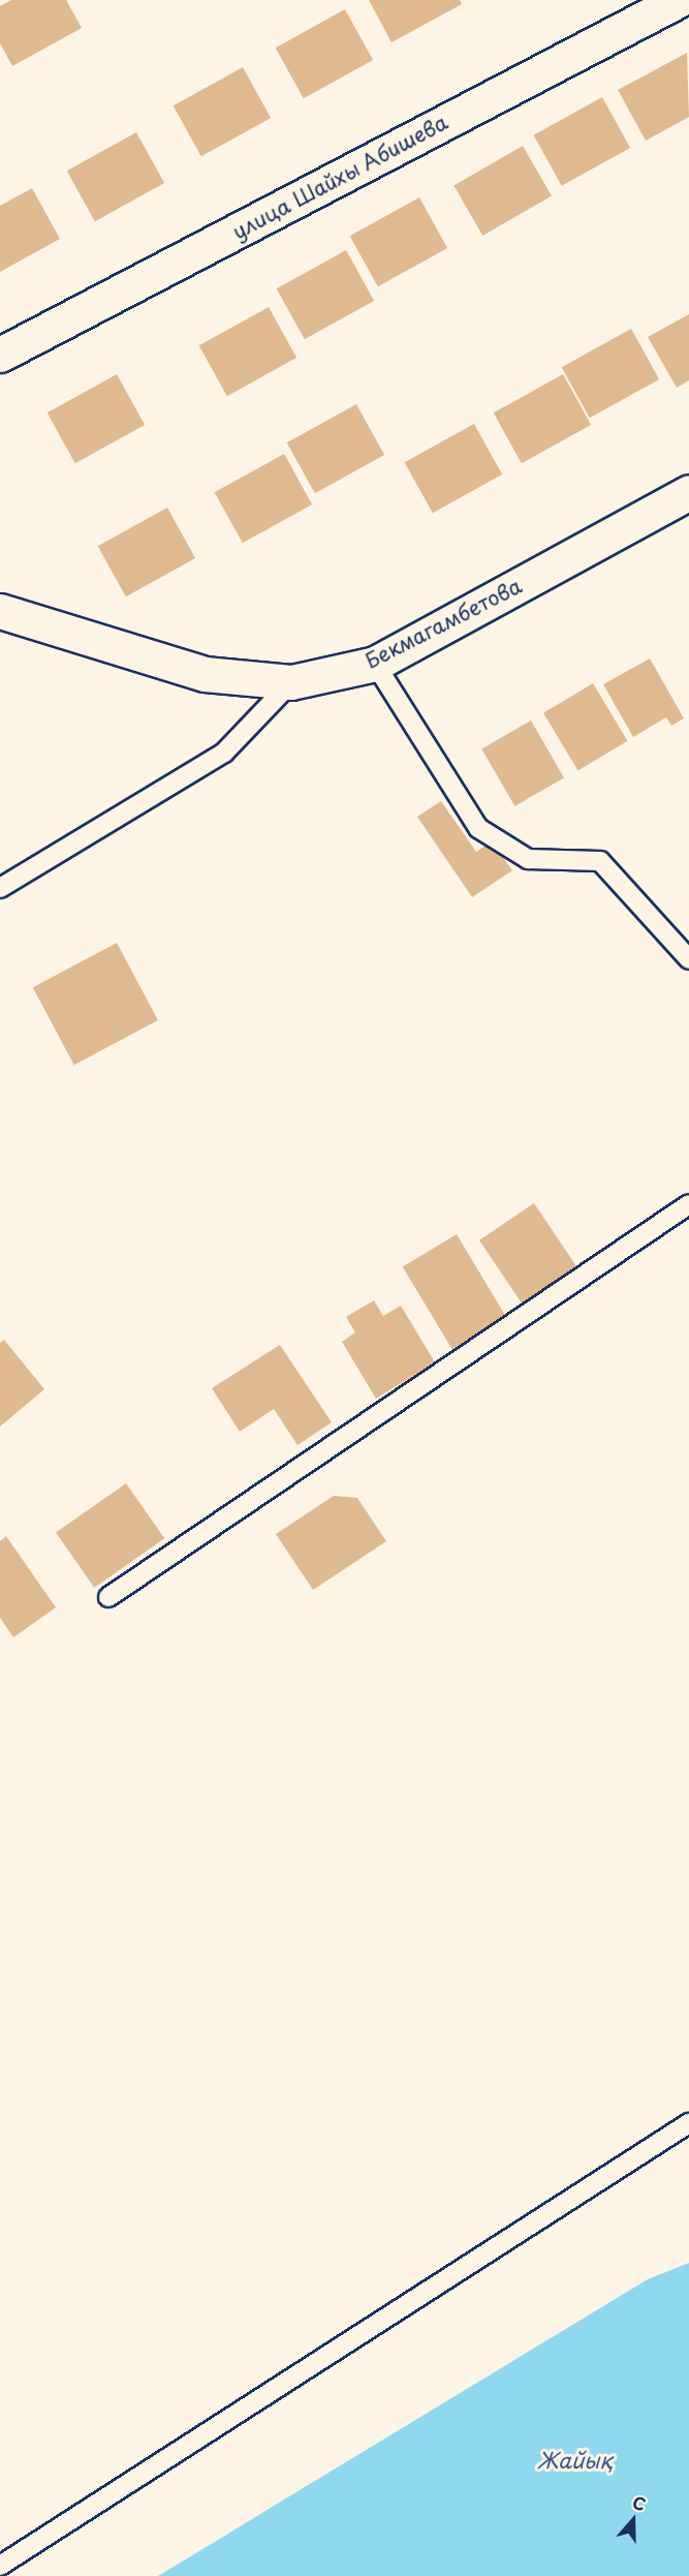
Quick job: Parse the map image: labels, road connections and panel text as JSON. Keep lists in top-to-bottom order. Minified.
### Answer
{"streets":{"street":["улица Шайхы Абишева","Бекмагамбетова"]},"water":["Жайық"],"north":"top"}
